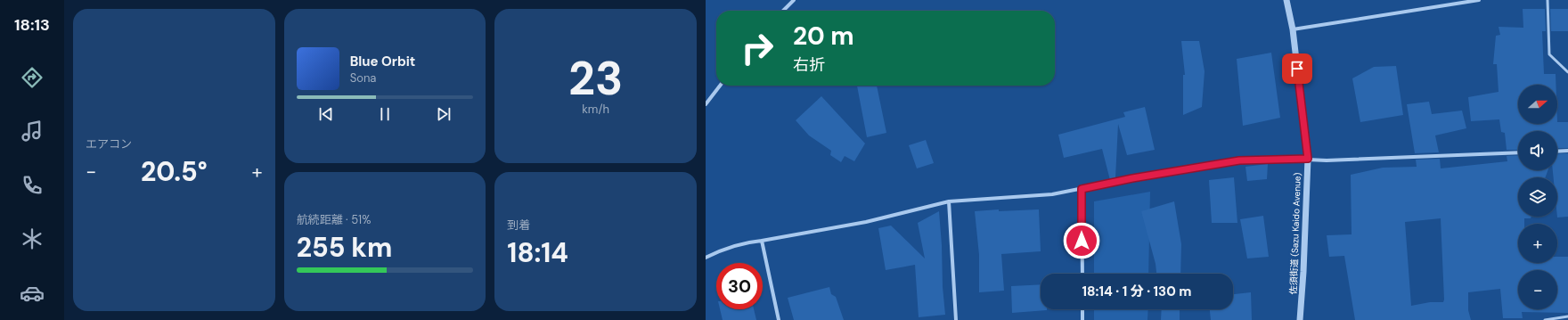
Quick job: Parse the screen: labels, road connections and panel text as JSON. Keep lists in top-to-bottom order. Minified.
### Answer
{"streets":{"street":["佐須街道 (Sazu Kaido Avenue)"]},"north":"right","page":{"tabs":"18:13","tile":["エアコン",["23","km/h"],["航続距離 · 51%","255 km"],["到着","18:14"]],"turn":["20 m","右折"],"song":["Blue Orbit","Sona"],"map_buttons":["+","−"],"heat":["−","20.5°","+"],"limit":"30","trip":"18:14 · 1 分 · 130 m"}}
